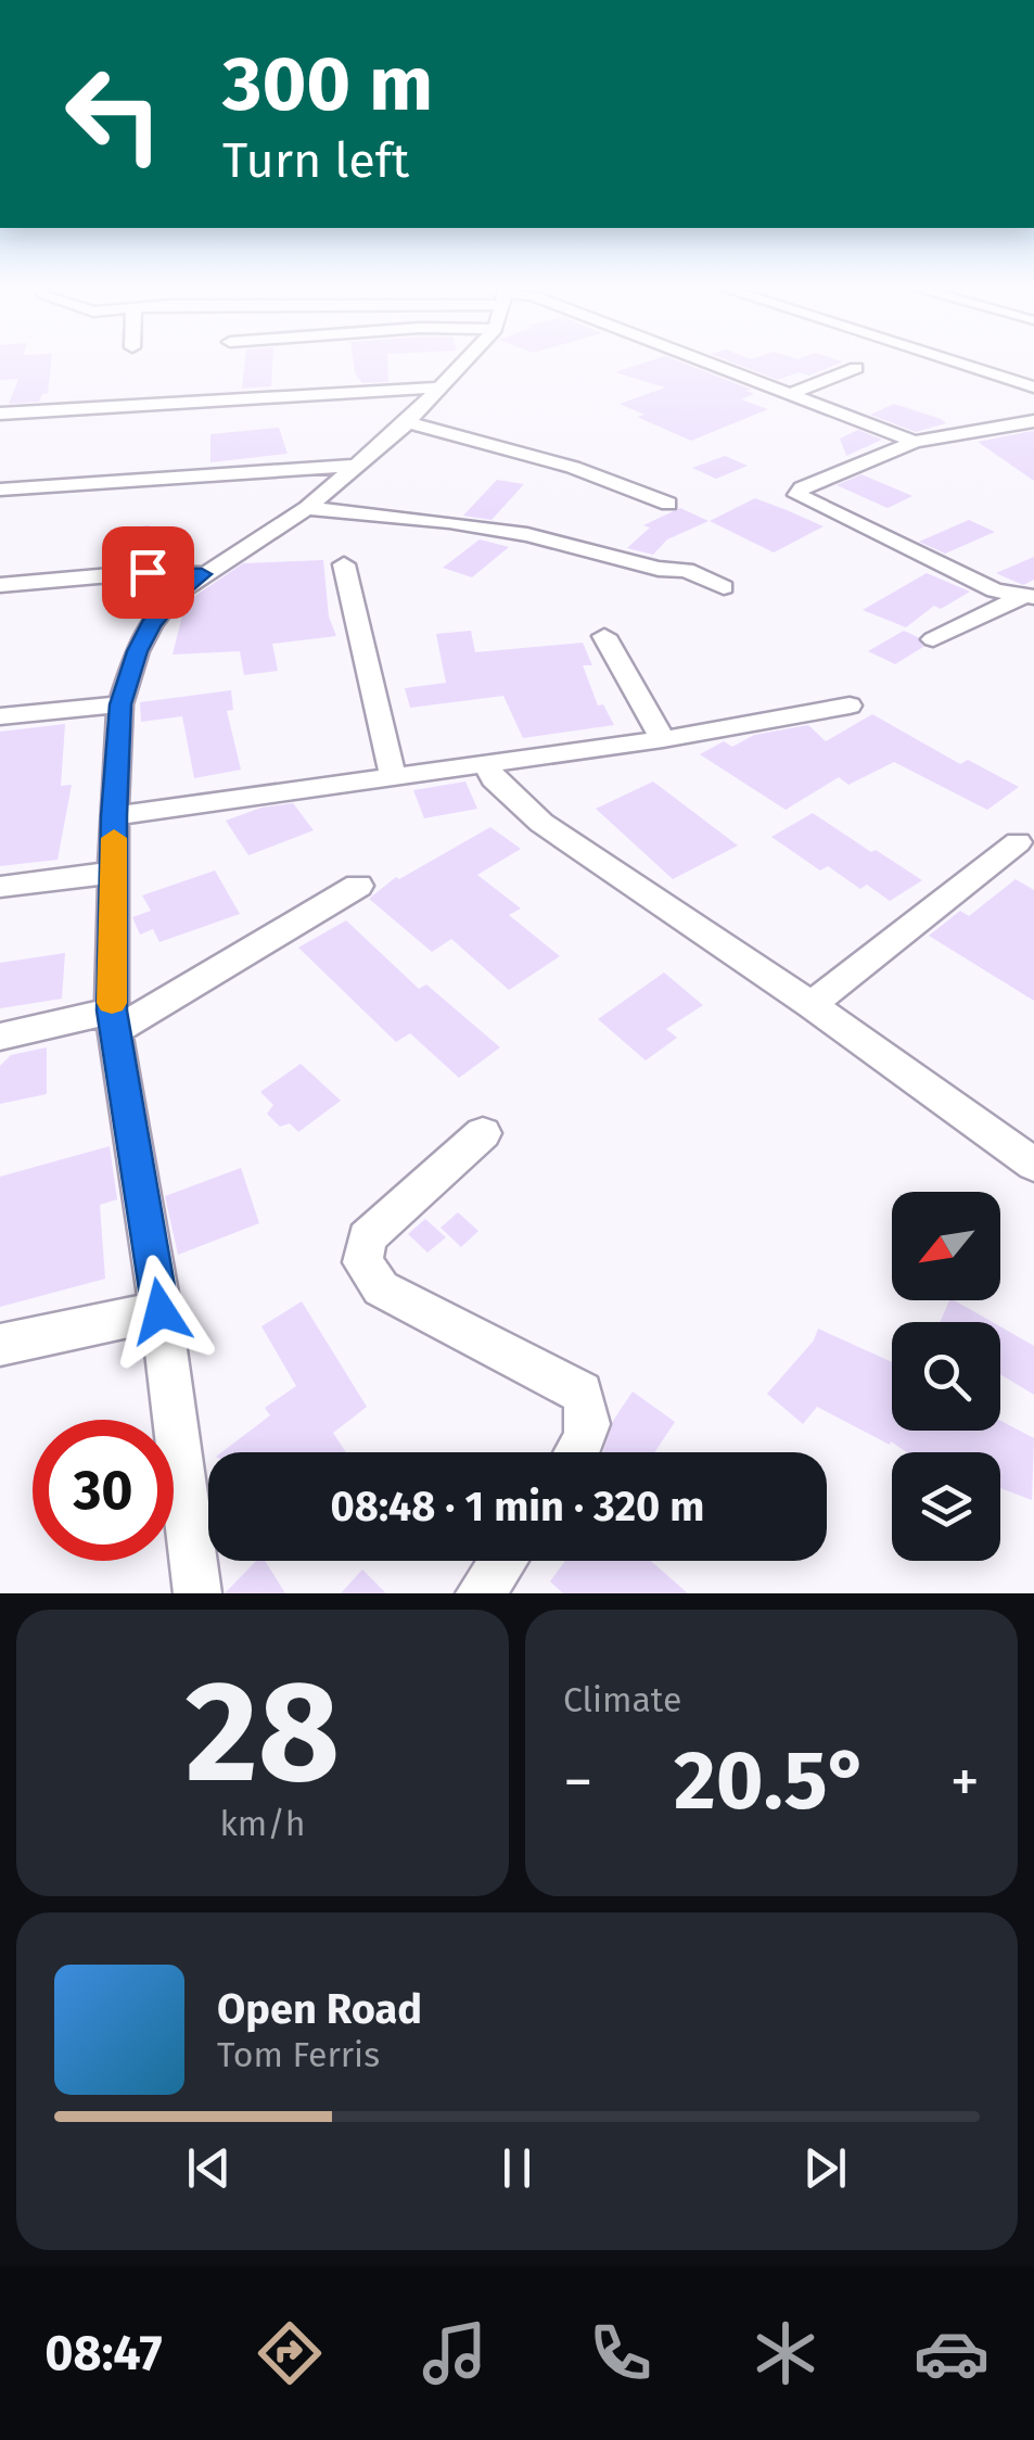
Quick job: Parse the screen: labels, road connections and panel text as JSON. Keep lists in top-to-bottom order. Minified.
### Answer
{"north":"bottom left","page":{"turn":["300 m","Turn left"],"limit":"30","trip":"08:48 · 1 min · 320 m","tile":[["28","km/h"],"Climate"],"heat":["−","20.5°","+"],"song":["Open Road","Tom Ferris"],"tabs":"08:47"}}
